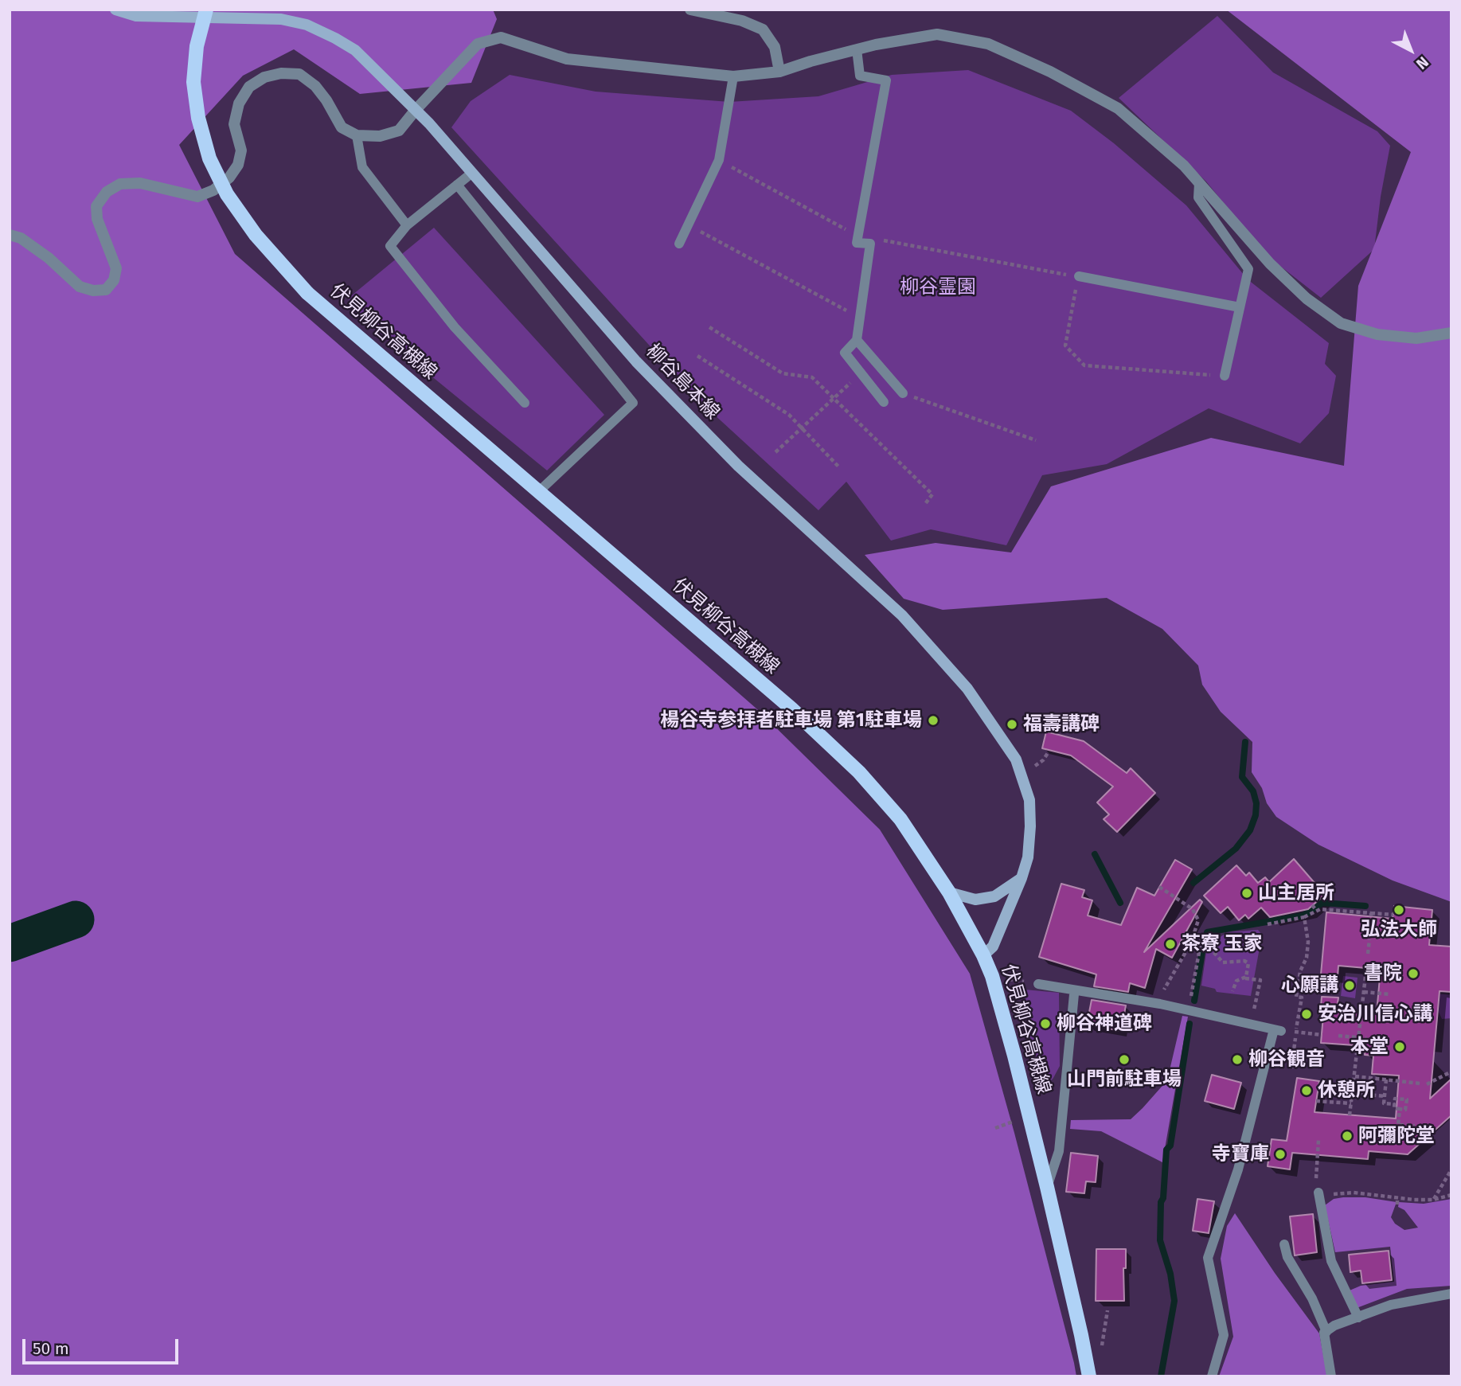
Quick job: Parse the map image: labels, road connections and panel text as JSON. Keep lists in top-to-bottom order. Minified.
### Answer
{"streets":{"main road":["伏見柳谷高槻線","柳谷島本線"]},"crossings":[["伏見柳谷高槻線","柳谷島本線"]],"parks":["柳谷霊園"],"places":["楊谷寺参拝者駐車場 第1駐車場","福壽講碑","山主居所","弘法大師","茶寮 玉家","書院","心願講","安治川信心講","柳谷神道碑","本堂","山門前駐車場","柳谷観音","休憩所","阿彌陀堂","寺寶庫"],"scale_bar":"50 m","north":"bottom right"}
